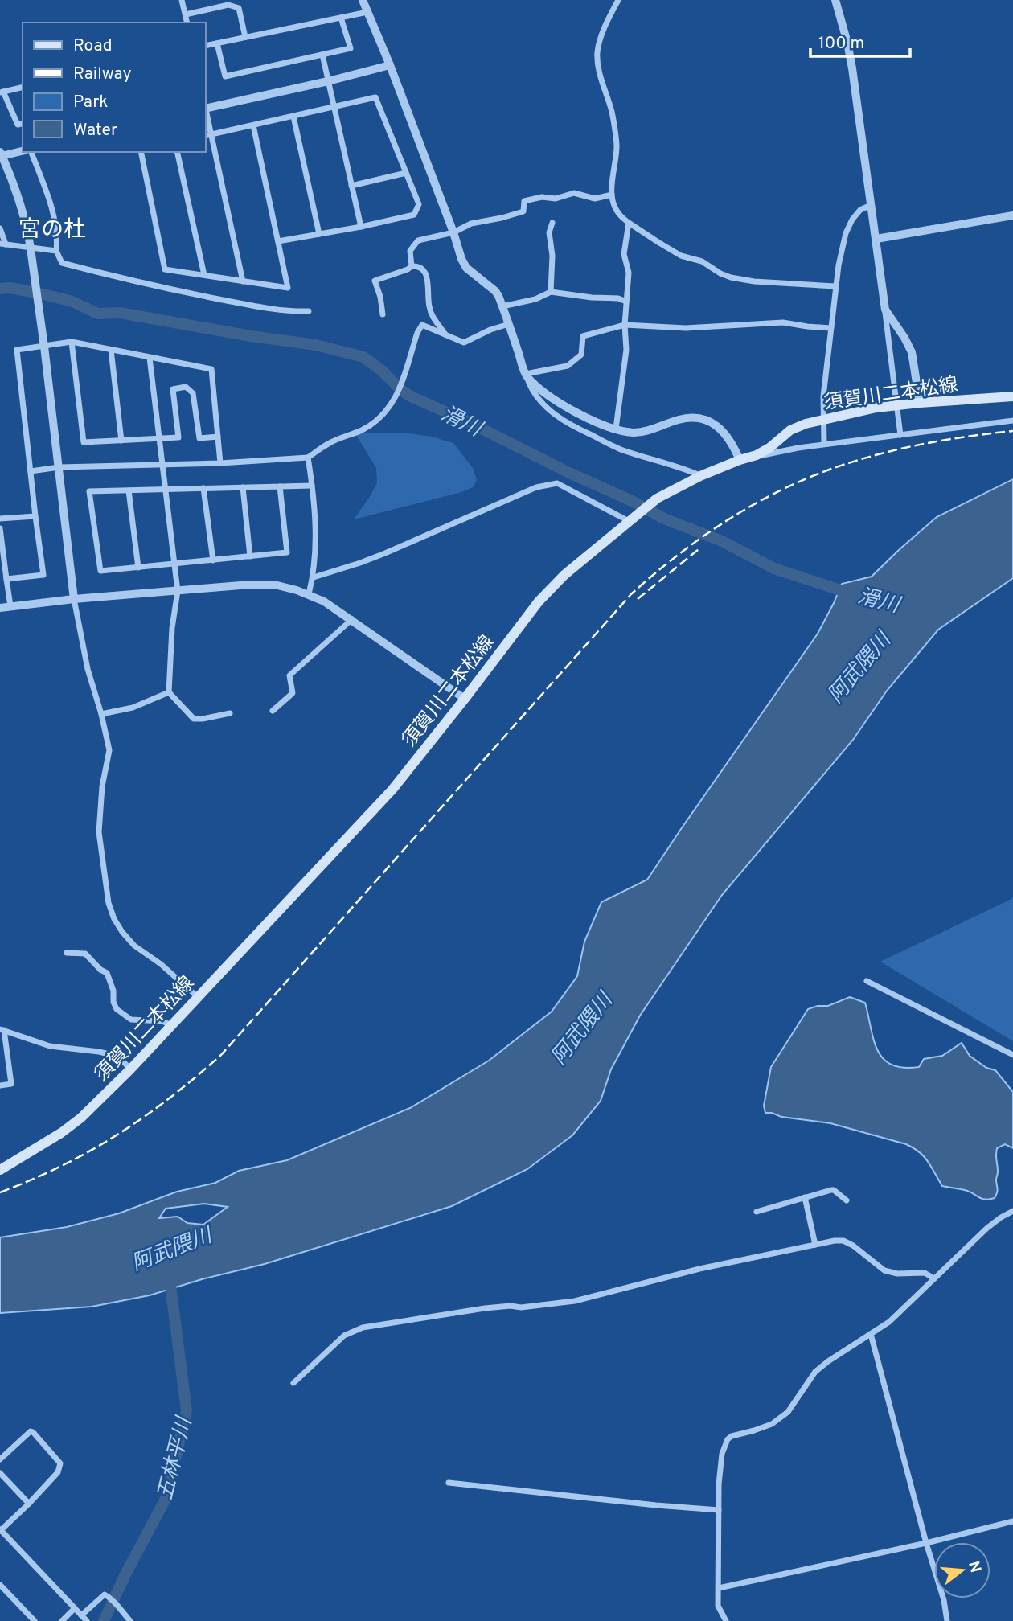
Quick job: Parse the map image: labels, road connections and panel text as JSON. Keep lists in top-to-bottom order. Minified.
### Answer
{"streets":{"main road":["須賀川二本松線"]},"districts":["宮の杜"],"water":["滑川","阿武隈川","五林平川"],"legend":["Road","Railway","Park","Water"],"scale_bar":"100 m","north":"right"}
